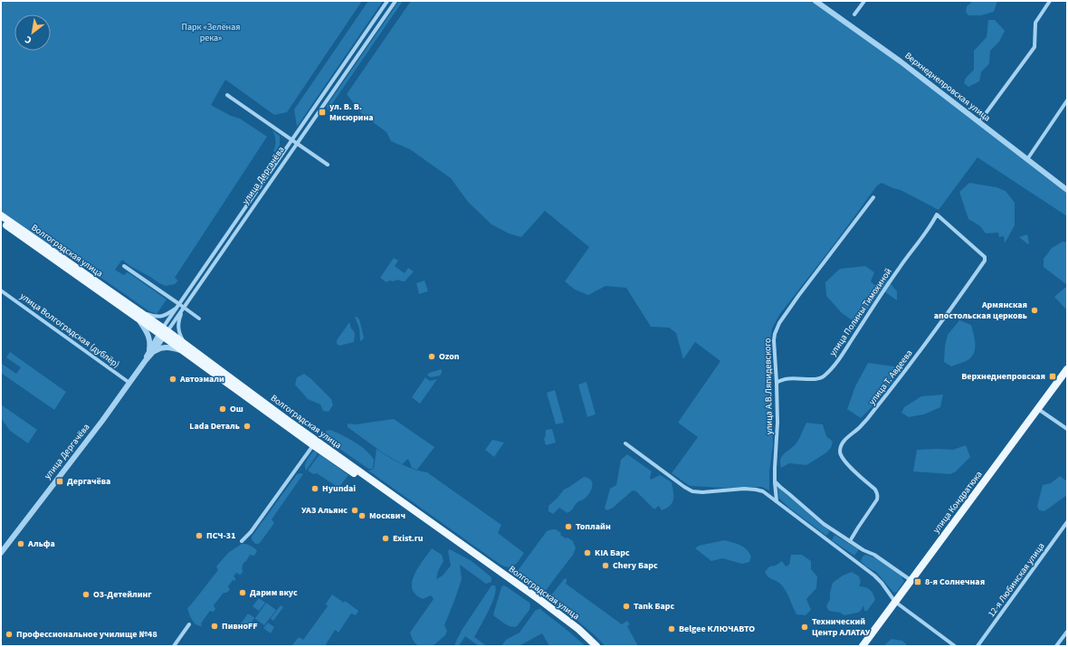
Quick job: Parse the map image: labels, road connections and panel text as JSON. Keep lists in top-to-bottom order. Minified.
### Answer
{"streets":{"main road":["Волгоградская улица","улица Кондратюка"],"street":["Верхнеднепровская улица","улица Дергачёва","улица Полины Тимохиной","улица Волгоградская (дублёр)","улица Т. Авдеева","улица А.В.Ляпидевского","12-я Любинская улица"]},"crossings":[["улица Дергачёва","Волгоградская улица"],["улица Дергачёва","улица Волгоградская (дублёр)"],["улица Полины Тимохиной","улица Т. Авдеева"],["улица Полины Тимохиной","улица А.В.Ляпидевского"]],"parks":["Парк «Зелёная река»"],"places":{"transit":["ул. В. В. Мисюрина","Верхнеднепровская","Дергачёва","8-я Солнечная"],"other":["Армянская апостольская церковь","Ozon","Автоэмали","Ош","Lada Dеталь","Hyundai","УАЗ Альянс","Москвич","Топлайн","ПСЧ-31","Exist.ru","Альфа","KIA Барс","Chery Барс","Дарим вкус","О3-Детейлинг","Tank Барс","ПивноFF","Технический Центр АЛАТАУ","Belgee КЛЮЧАВТО","Профессиональное училище №48"]},"north":"bottom left"}
